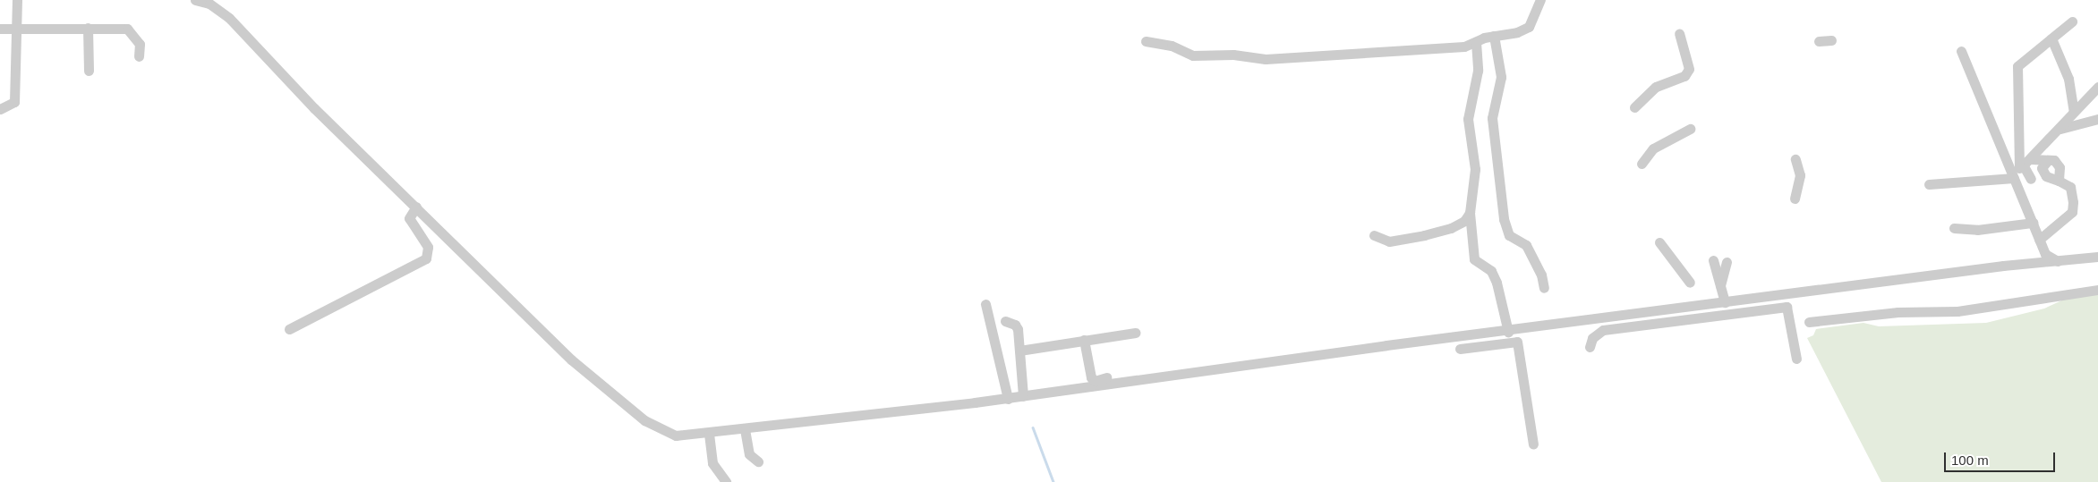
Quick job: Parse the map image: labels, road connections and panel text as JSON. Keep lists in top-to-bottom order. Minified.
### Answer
{"scale_bar":"100 m"}
